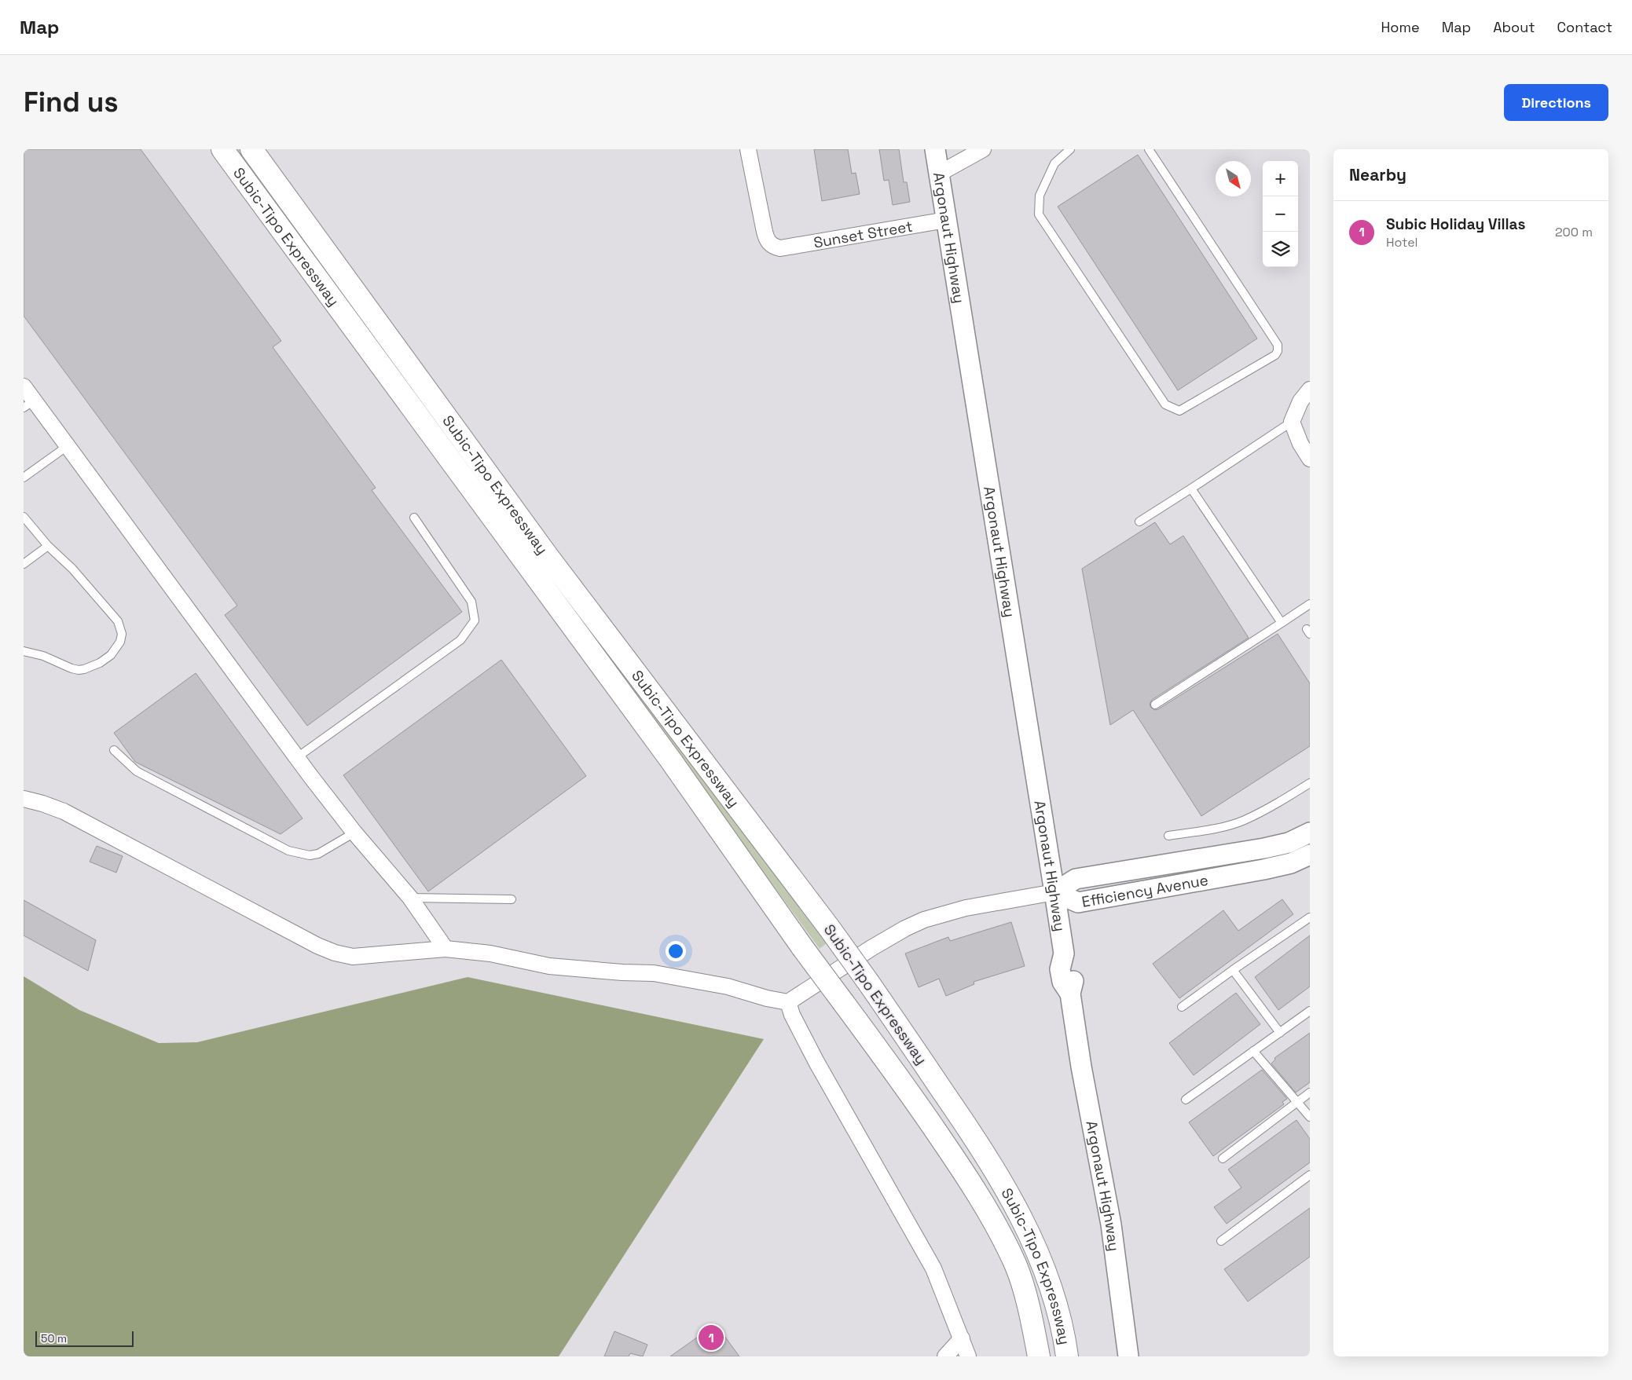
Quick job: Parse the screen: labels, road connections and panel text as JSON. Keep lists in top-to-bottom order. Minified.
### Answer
{"streets":{"highway":["Subic-Tipo Expressway"],"street":["Sunset Street","Argonaut Highway","Efficiency Avenue"]},"crossings":[["Sunset Street","Argonaut Highway"],["Argonaut Highway","Efficiency Avenue"]],"scale_bar":"50 m","north":"bottom right","page":{"header":"Map","nav":["Home","Map","About","Contact"],"buttons":"Directions","title":"Find us","heading":"Nearby","map_buttons":["+","−"],"list":[{"mark":"1","name":"Subic Holiday Villas","note":"Hotel","value":"200 m"}],"pins":"1","scale":"50 m"}}
